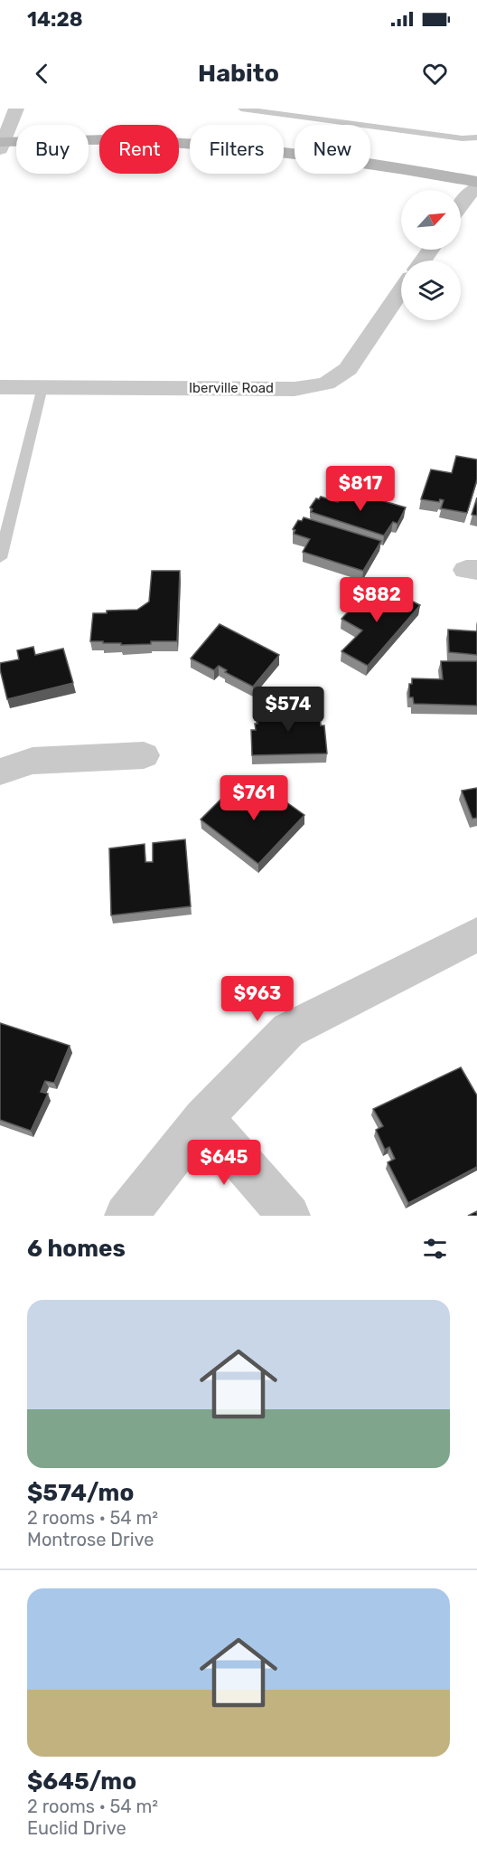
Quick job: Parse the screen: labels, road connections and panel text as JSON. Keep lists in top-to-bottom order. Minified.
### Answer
{"streets":{"street":["Iberville Road"]},"north":"top right","page":{"status":"14:28","header":"Habito","chip":["Buy","Rent","Filters","New"],"price":["$817","$882","$574","$761","$963","$645"],"heading":"6 homes","list":[{"name":"$574/mo","note":"2 rooms · 54 m² · Montrose Drive"},{"name":"$645/mo","note":"2 rooms · 54 m² · Euclid Drive"}]}}
